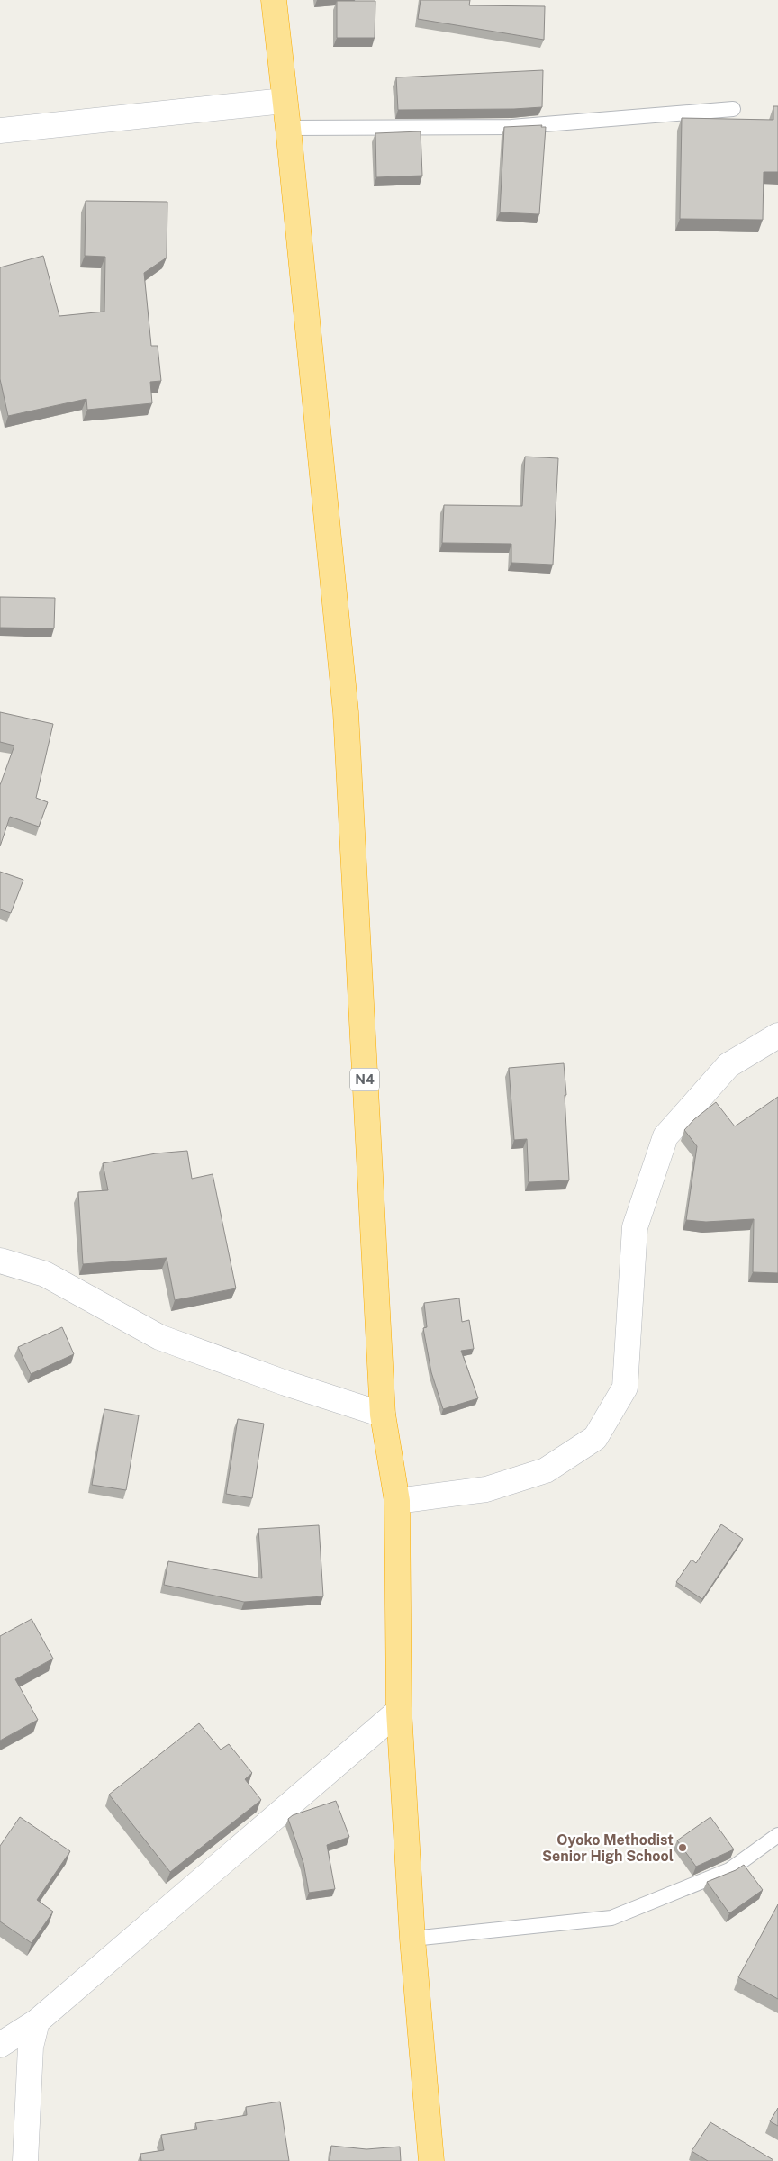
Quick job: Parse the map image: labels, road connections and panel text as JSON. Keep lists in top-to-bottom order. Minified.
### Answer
{"streets":{"highway":["N4"]},"places":["Oyoko Methodist Senior High School"]}
